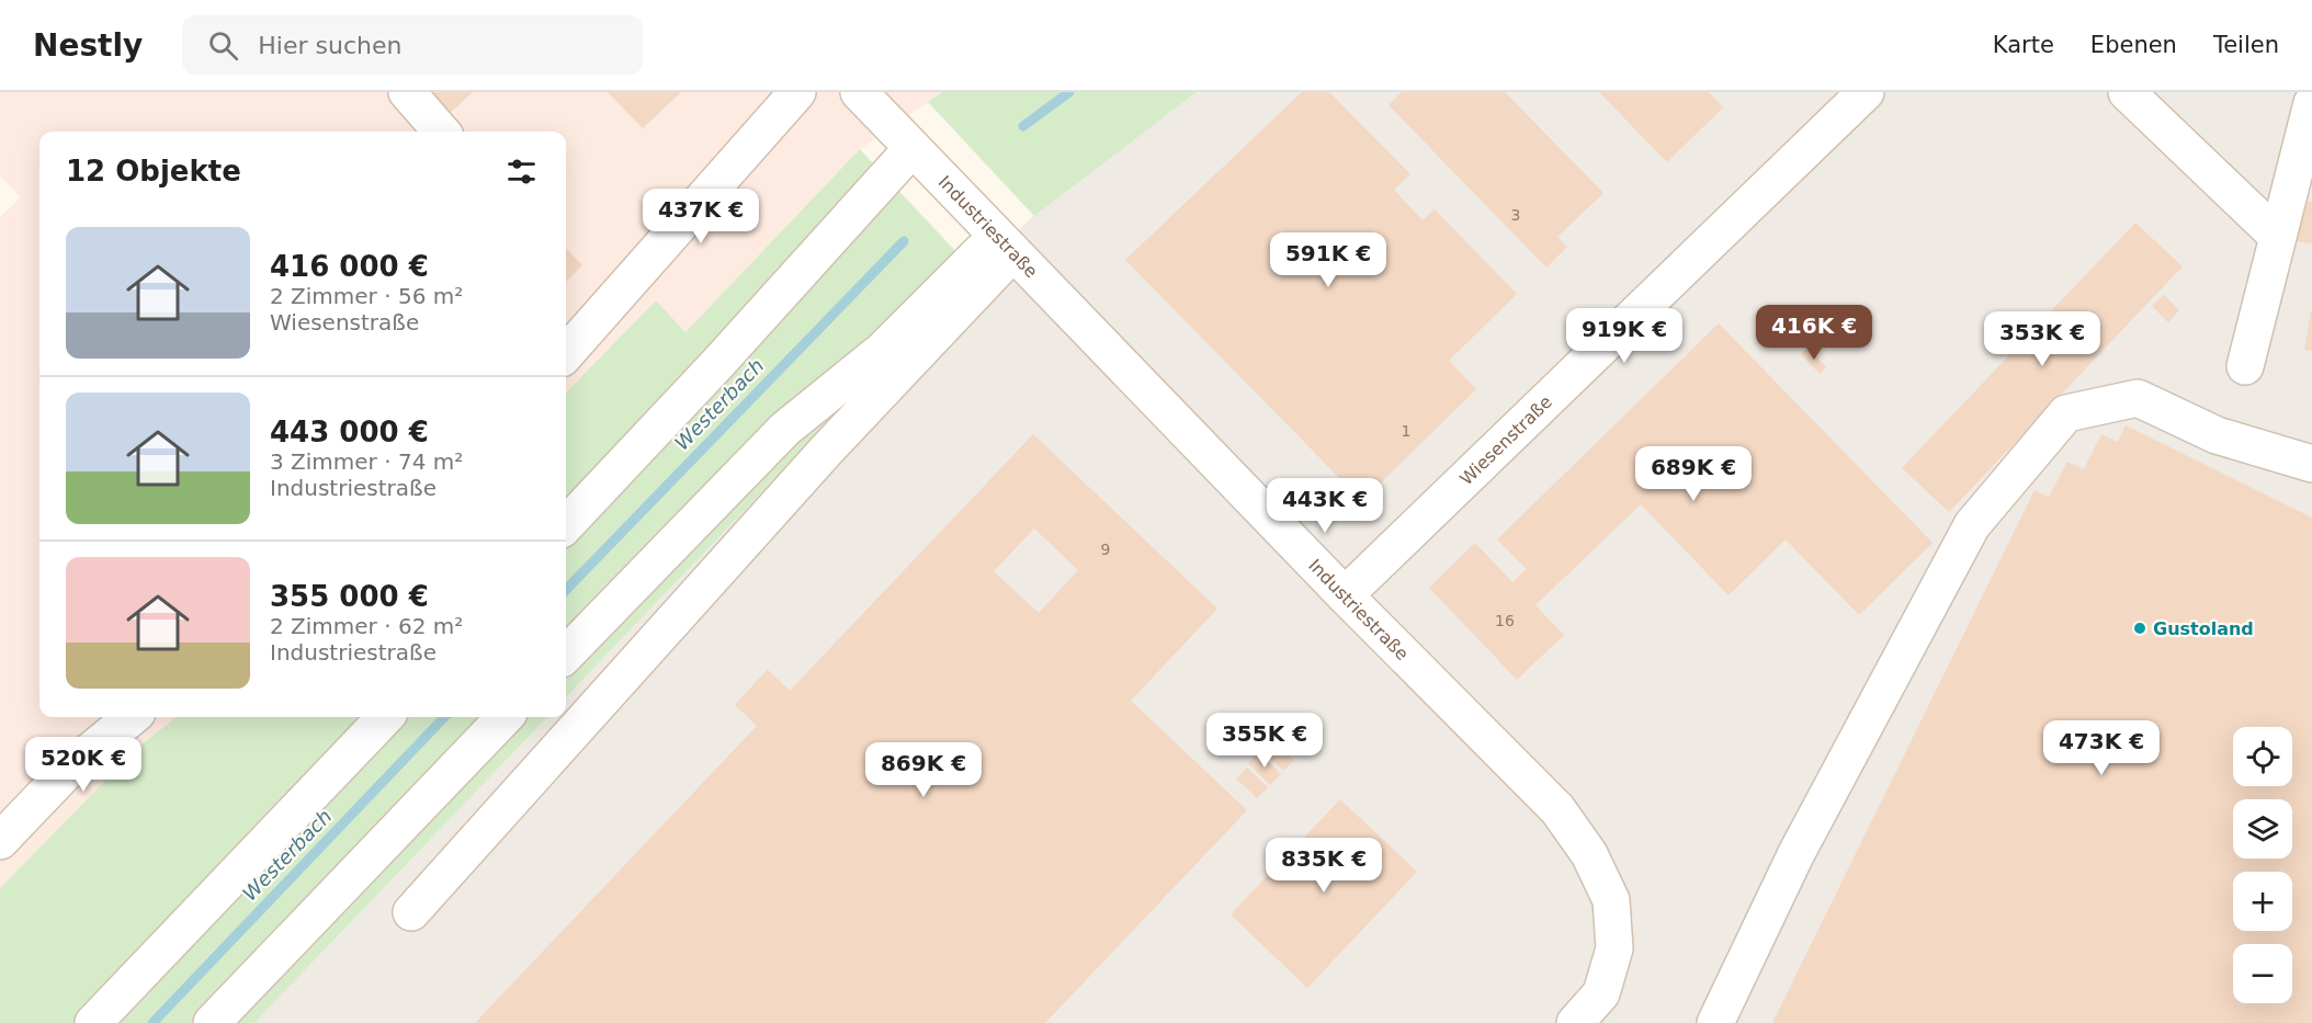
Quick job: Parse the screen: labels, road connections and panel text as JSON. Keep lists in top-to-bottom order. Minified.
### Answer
{"streets":{"street":["Industriestraße","Wiesenstraße"]},"crossings":[["Industriestraße","Wiesenstraße"]],"water":["Westerbach"],"places":["Gustoland"],"house_numbers":["3","1","9","16"],"page":{"header":"Nestly","search":"Hier suchen","nav":["Karte","Ebenen","Teilen"],"heading":"12 Objekte","price":["437K €","591K €","416K €","919K €","353K €","689K €","443K €","355K €","473K €","520K €","869K €","835K €"],"list":[{"name":"416 000 €","note":"2 Zimmer · 56 m² · Wiesenstraße"},{"name":"443 000 €","note":"3 Zimmer · 74 m² · Industriestraße"},{"name":"355 000 €","note":"2 Zimmer · 62 m² · Industriestraße"}],"map_buttons":["+","−"]}}
